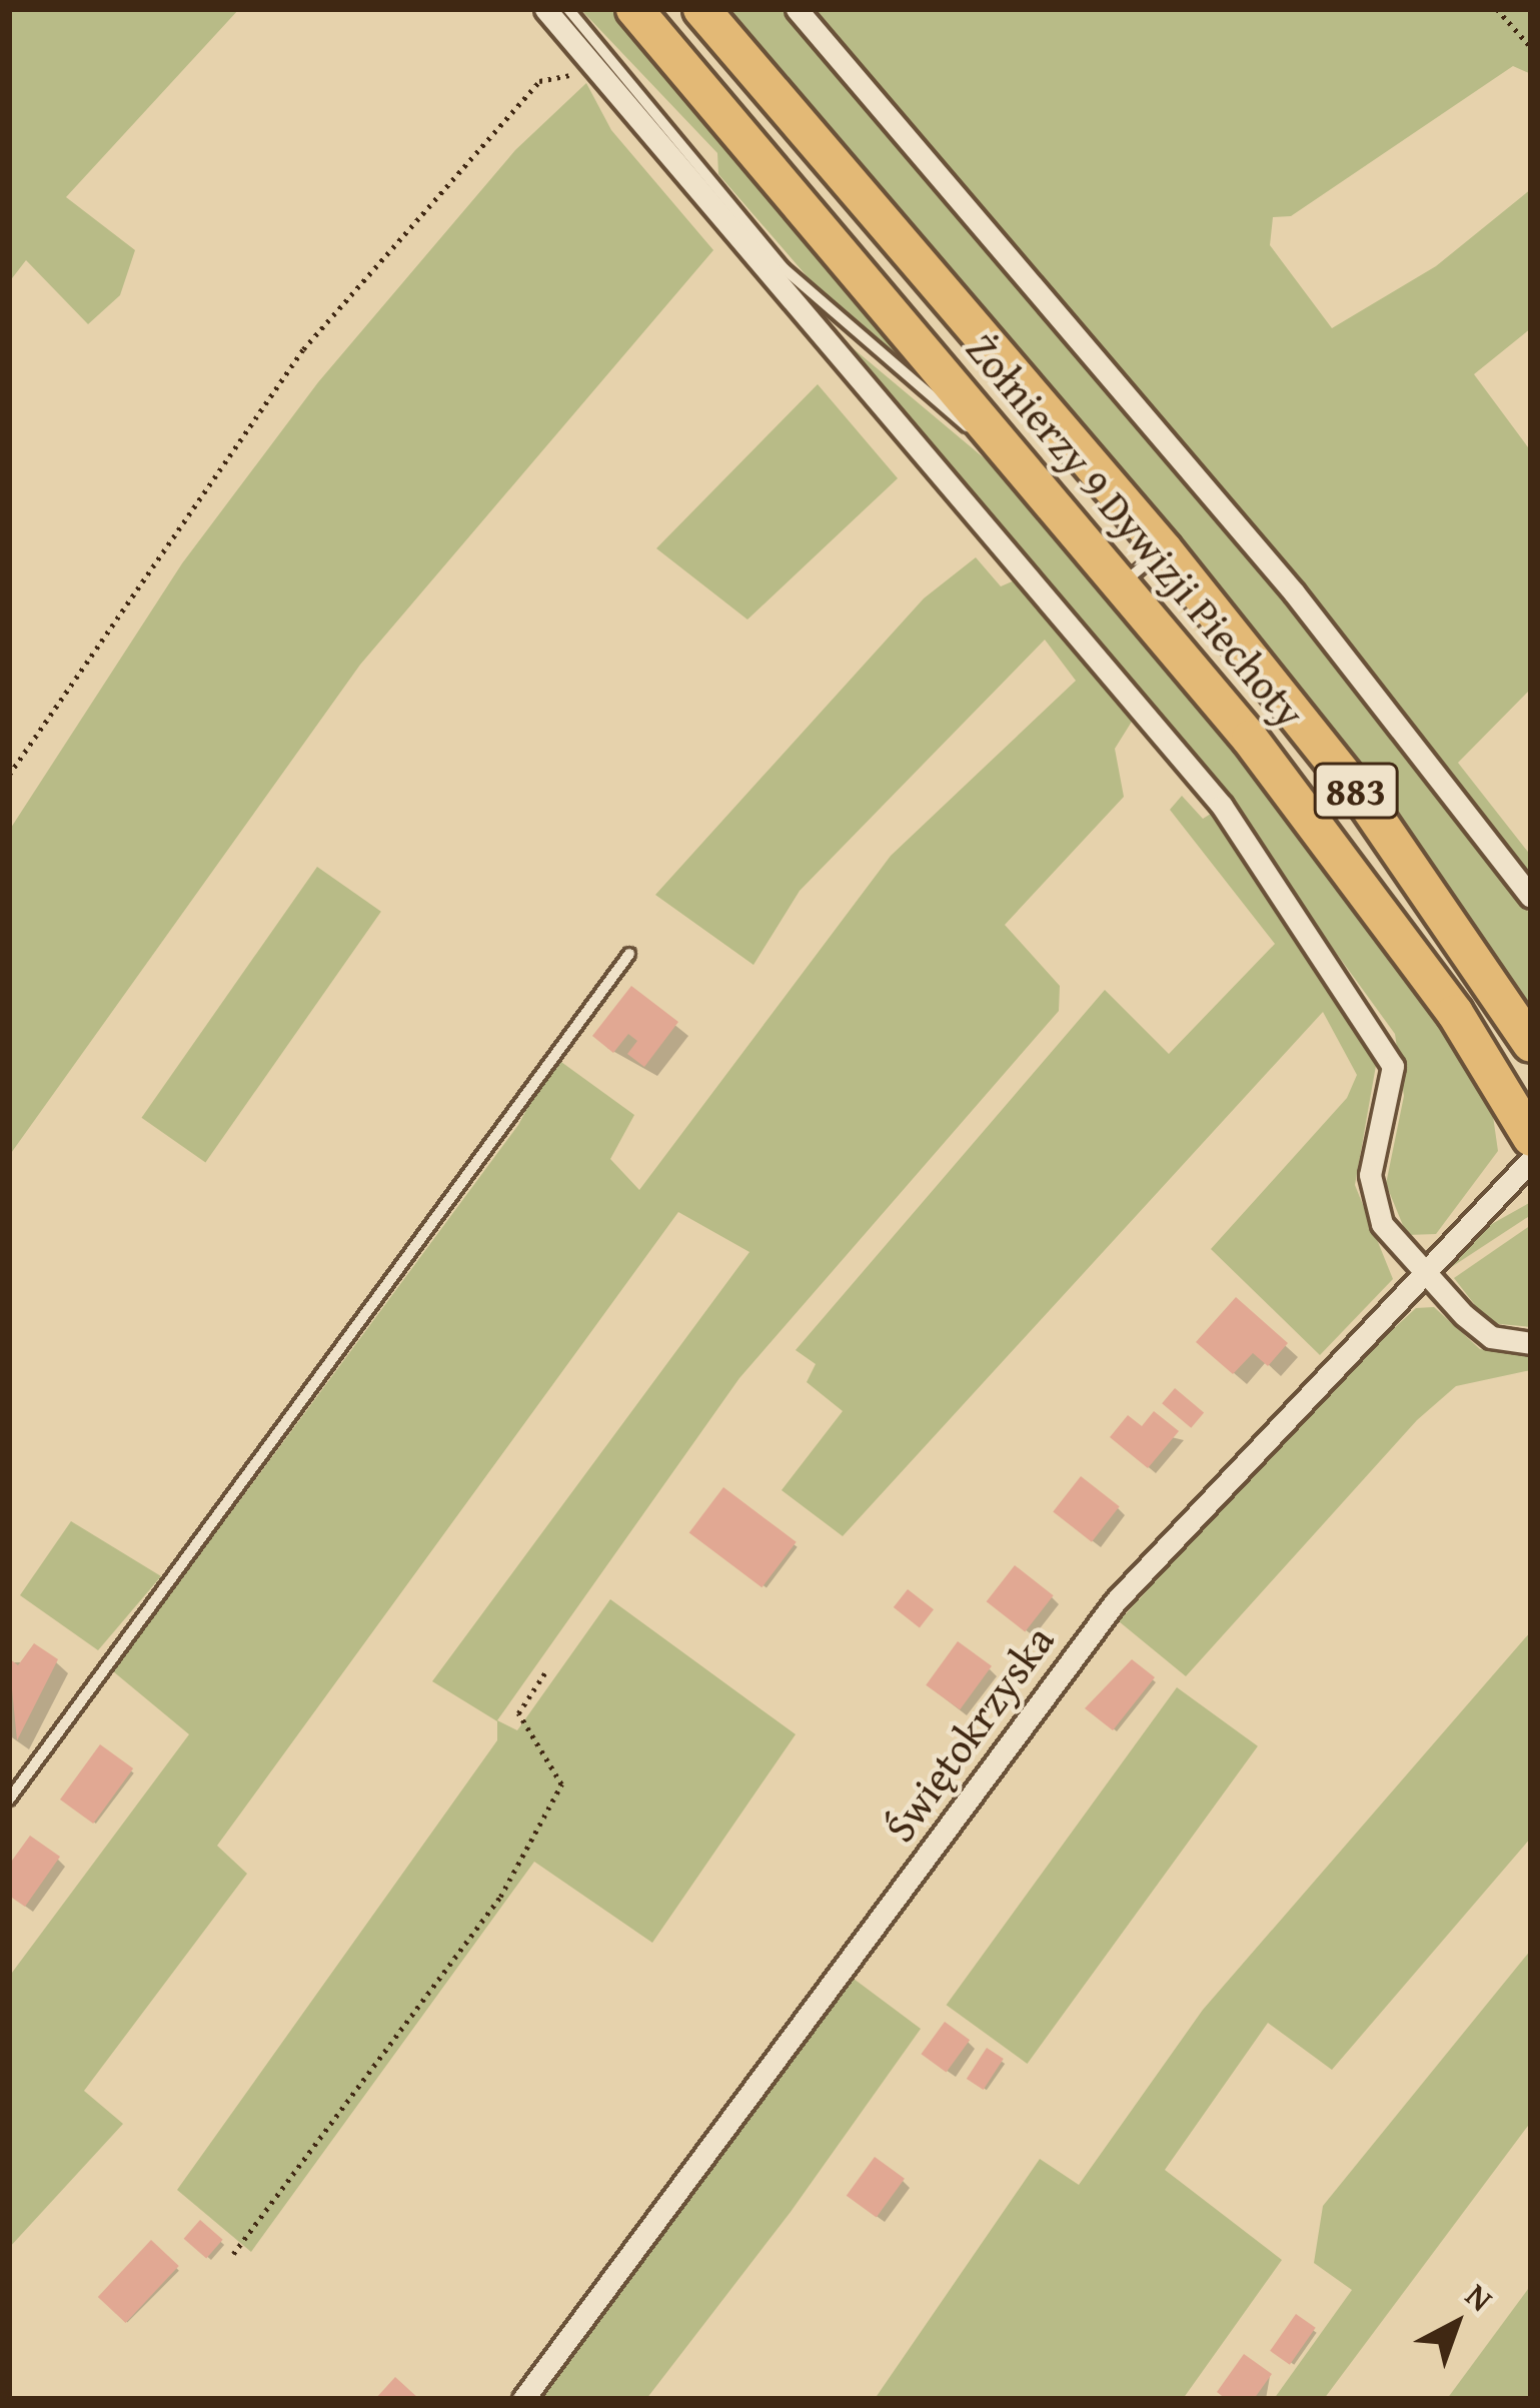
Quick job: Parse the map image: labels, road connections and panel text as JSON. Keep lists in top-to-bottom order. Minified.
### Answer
{"streets":{"highway":["Żołnierzy 9 Dywizji Piechoty","883"],"street":["Świętokrzyska"]},"north":"top right"}
